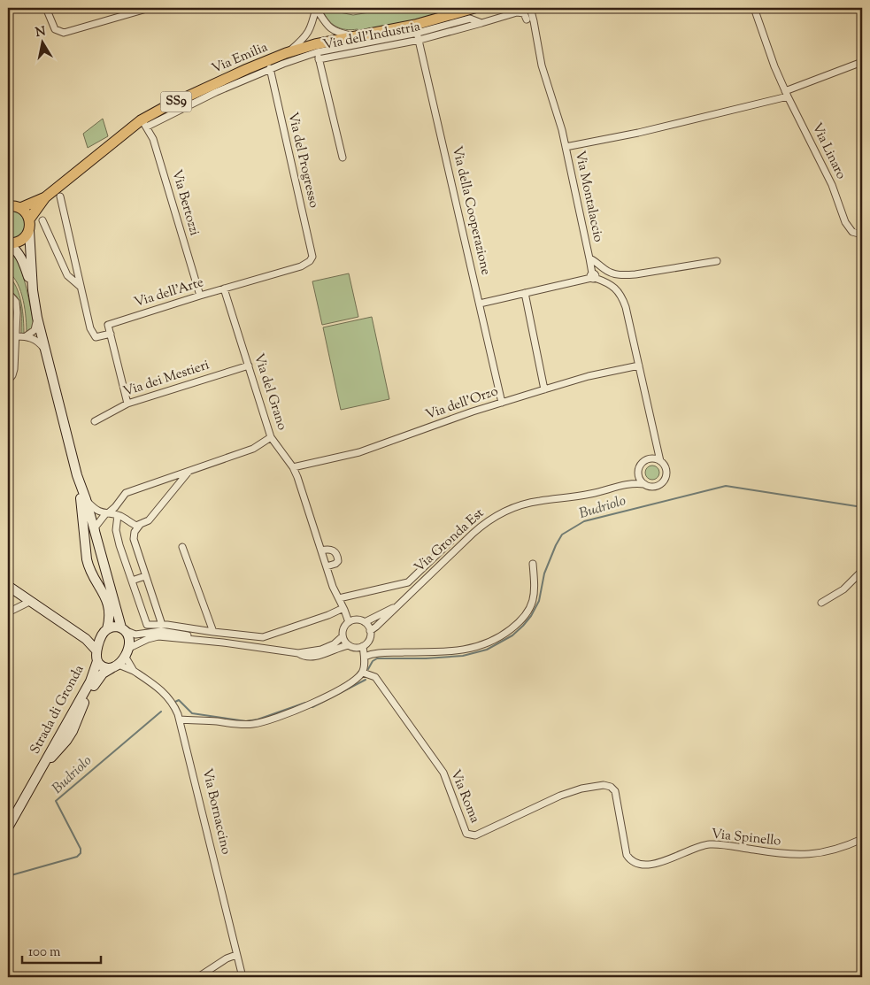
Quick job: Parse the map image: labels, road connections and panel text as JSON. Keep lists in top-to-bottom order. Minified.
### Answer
{"streets":{"main road":["Via Emilia","SS9","Strada di Gronda"],"street":["Via dell'Industria","Via Linaro","Via del Progresso","Via Montalaccio","Via Bertozzi","Via della Cooperazione","Via dell'Arte","Via dei Mestieri","Via del Grano","Via dell'Orzo","Via Gronda Est","Via Roma","Via Bornaccino","Via Spinello"]},"crossings":[["Via dell'Industria","Via Emilia"],["Via dell'Industria","Via del Progresso"],["Via dell'Industria","Via della Cooperazione"],["Via Emilia","Via Bertozzi"],["Via Emilia","Via della Cooperazione"],["Via del Progresso","Via dell'Arte"],["Via Bertozzi","Via dell'Arte"],["Via della Cooperazione","Via dell'Orzo"],["Via dell'Arte","Via del Grano"],["Via dei Mestieri","Via del Grano"],["Via del Grano","Via dell'Orzo"],["Via dell'Orzo","Via Gronda Est"],["Strada di Gronda","Via Bornaccino"],["Via Roma","Via Spinello"]],"water":["Budriolo"],"scale_bar":"100 m","north":"top"}
